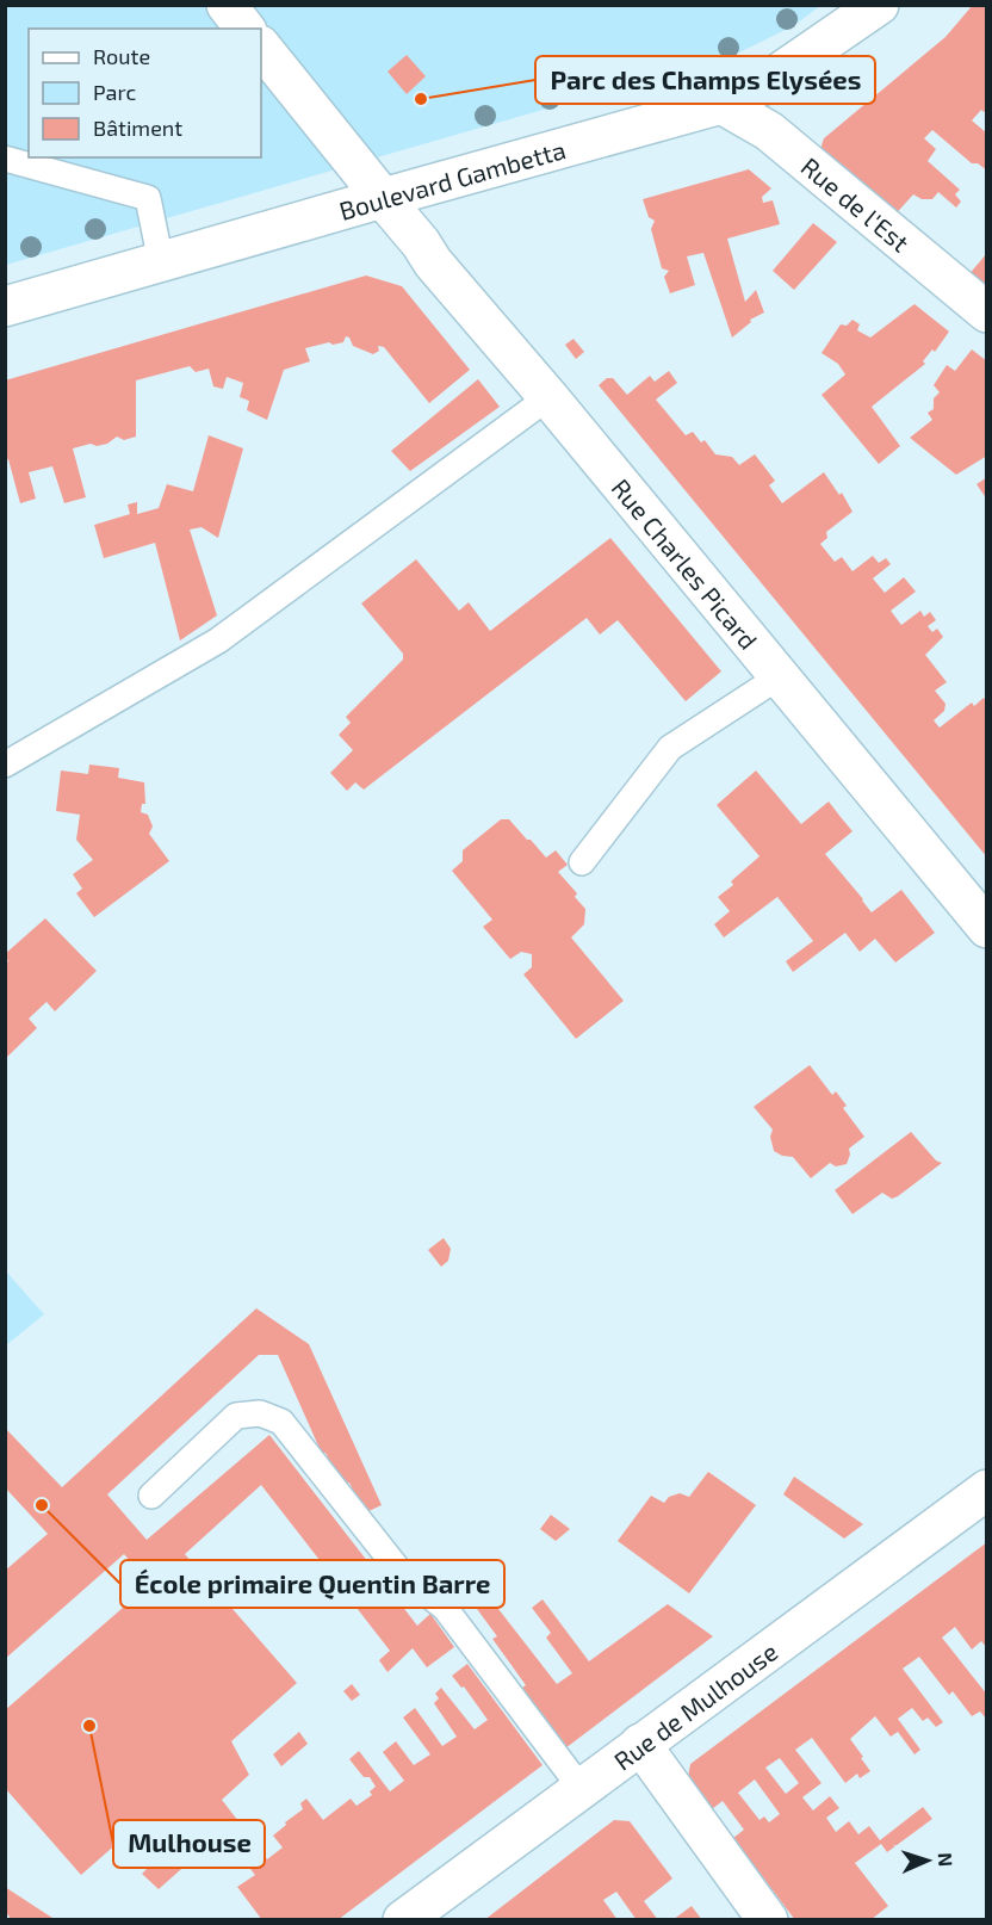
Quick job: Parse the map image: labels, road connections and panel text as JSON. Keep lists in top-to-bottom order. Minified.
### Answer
{"streets":{"street":["Boulevard Gambetta","Rue de l'Est","Rue Charles Picard","Rue de Mulhouse"]},"crossings":[["Boulevard Gambetta","Rue de l'Est"],["Boulevard Gambetta","Rue Charles Picard"]],"places":["Parc des Champs Elysées","École primaire Quentin Barre","Mulhouse"],"legend":["Route","Parc","Bâtiment"],"north":"right"}
